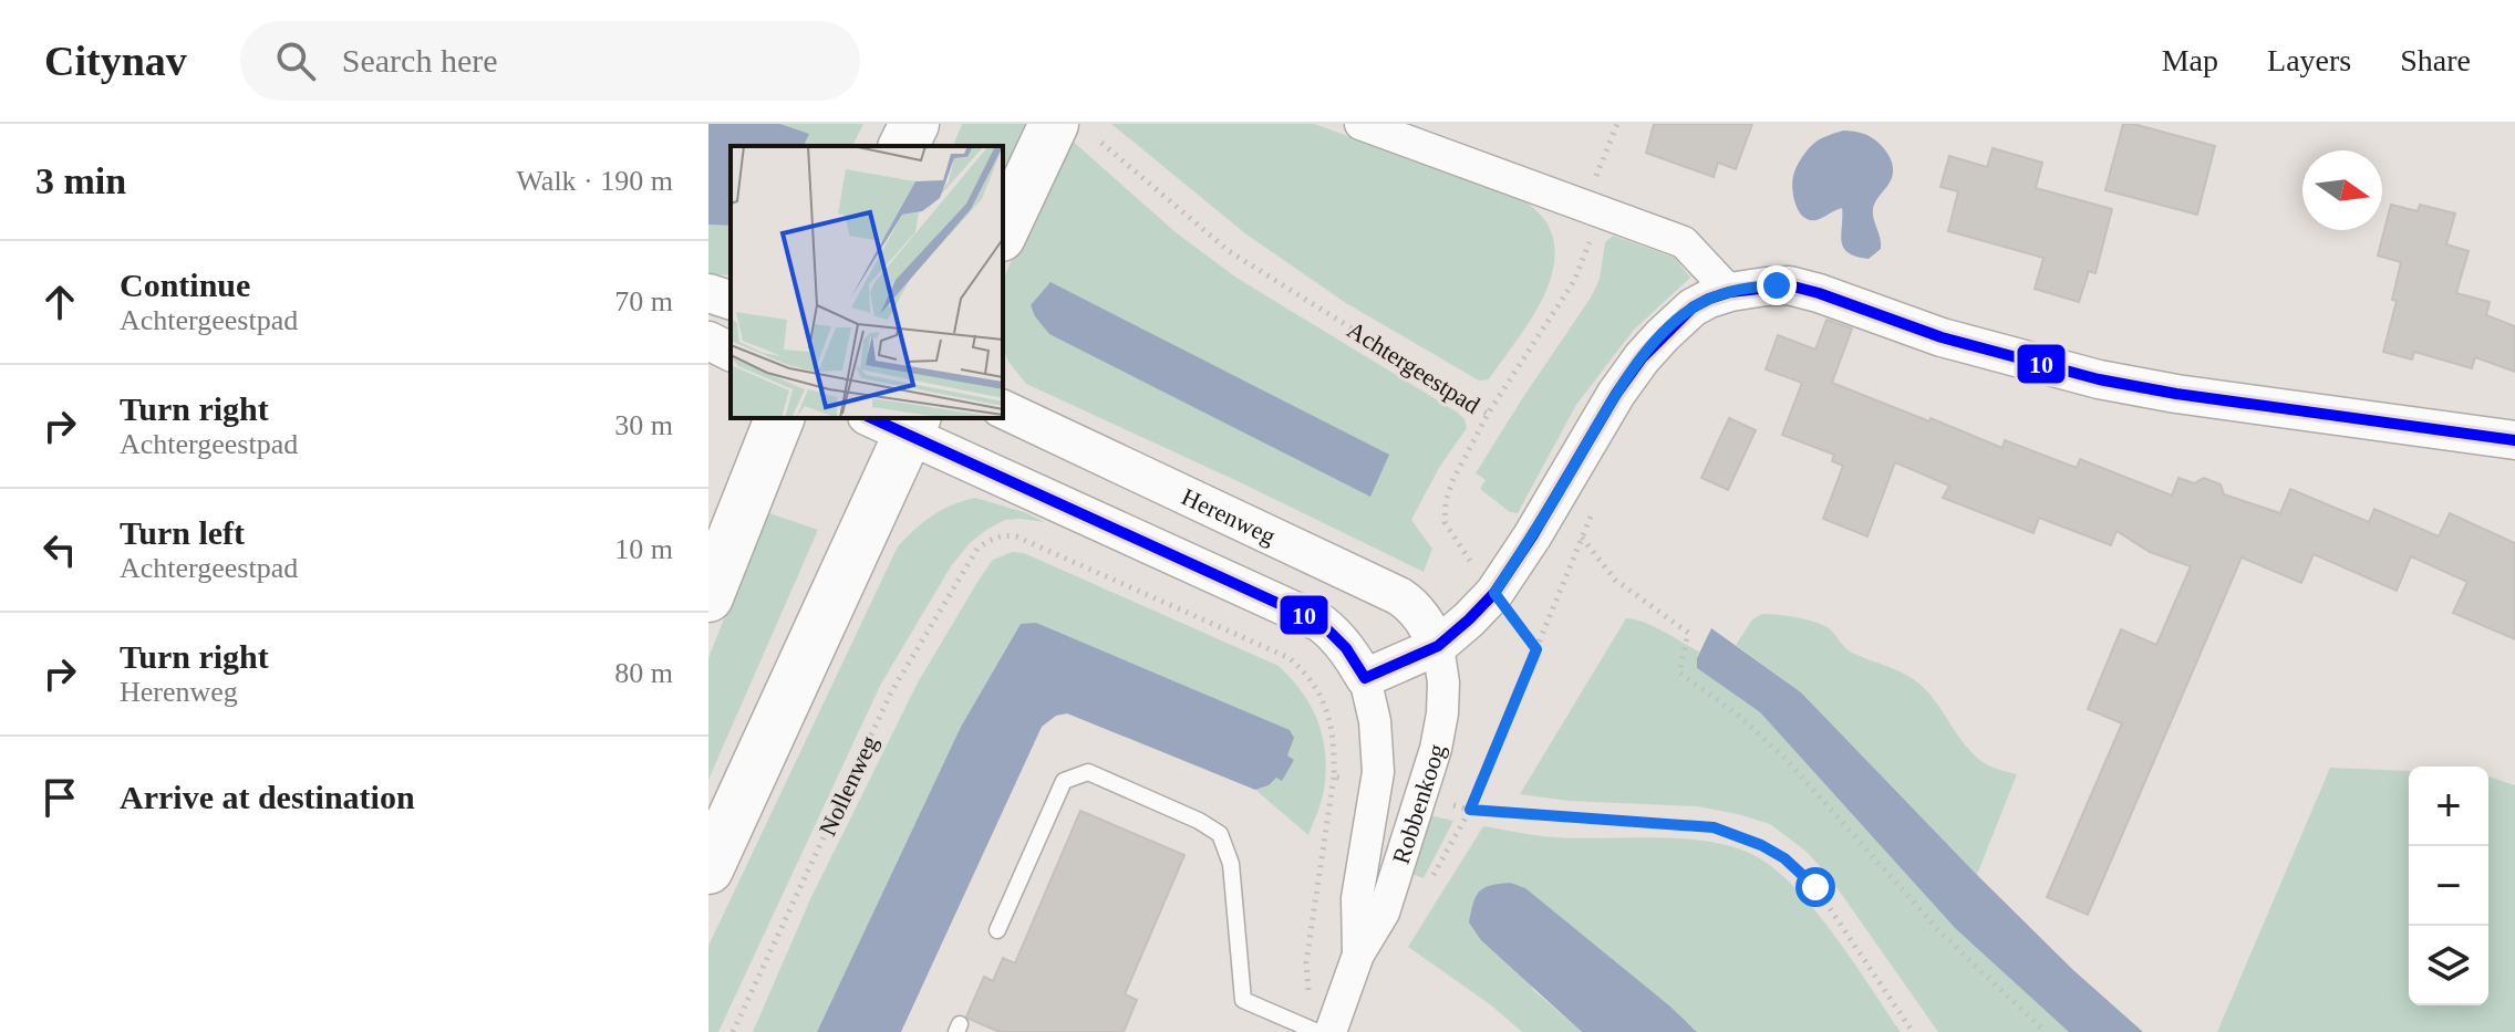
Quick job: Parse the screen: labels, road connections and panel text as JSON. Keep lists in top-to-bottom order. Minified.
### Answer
{"streets":{"street":["Herenweg","Robbenkoog"],"path":["Achtergeestpad","Nollenweg"]},"crossings":[["Herenweg","Robbenkoog"]],"lines":["transit line 10"],"north":"right","page":{"header":"Citynav","search":"Search here","nav":["Map","Layers","Share"],"heading":["3 min","Walk · 190 m"],"list":[["Continue","Achtergeestpad","70 m"],["Turn right","Achtergeestpad","30 m"],["Turn left","Achtergeestpad","10 m"],["Turn right","Herenweg","80 m"],"Arrive at destination"],"map_buttons":["+","−"]}}
